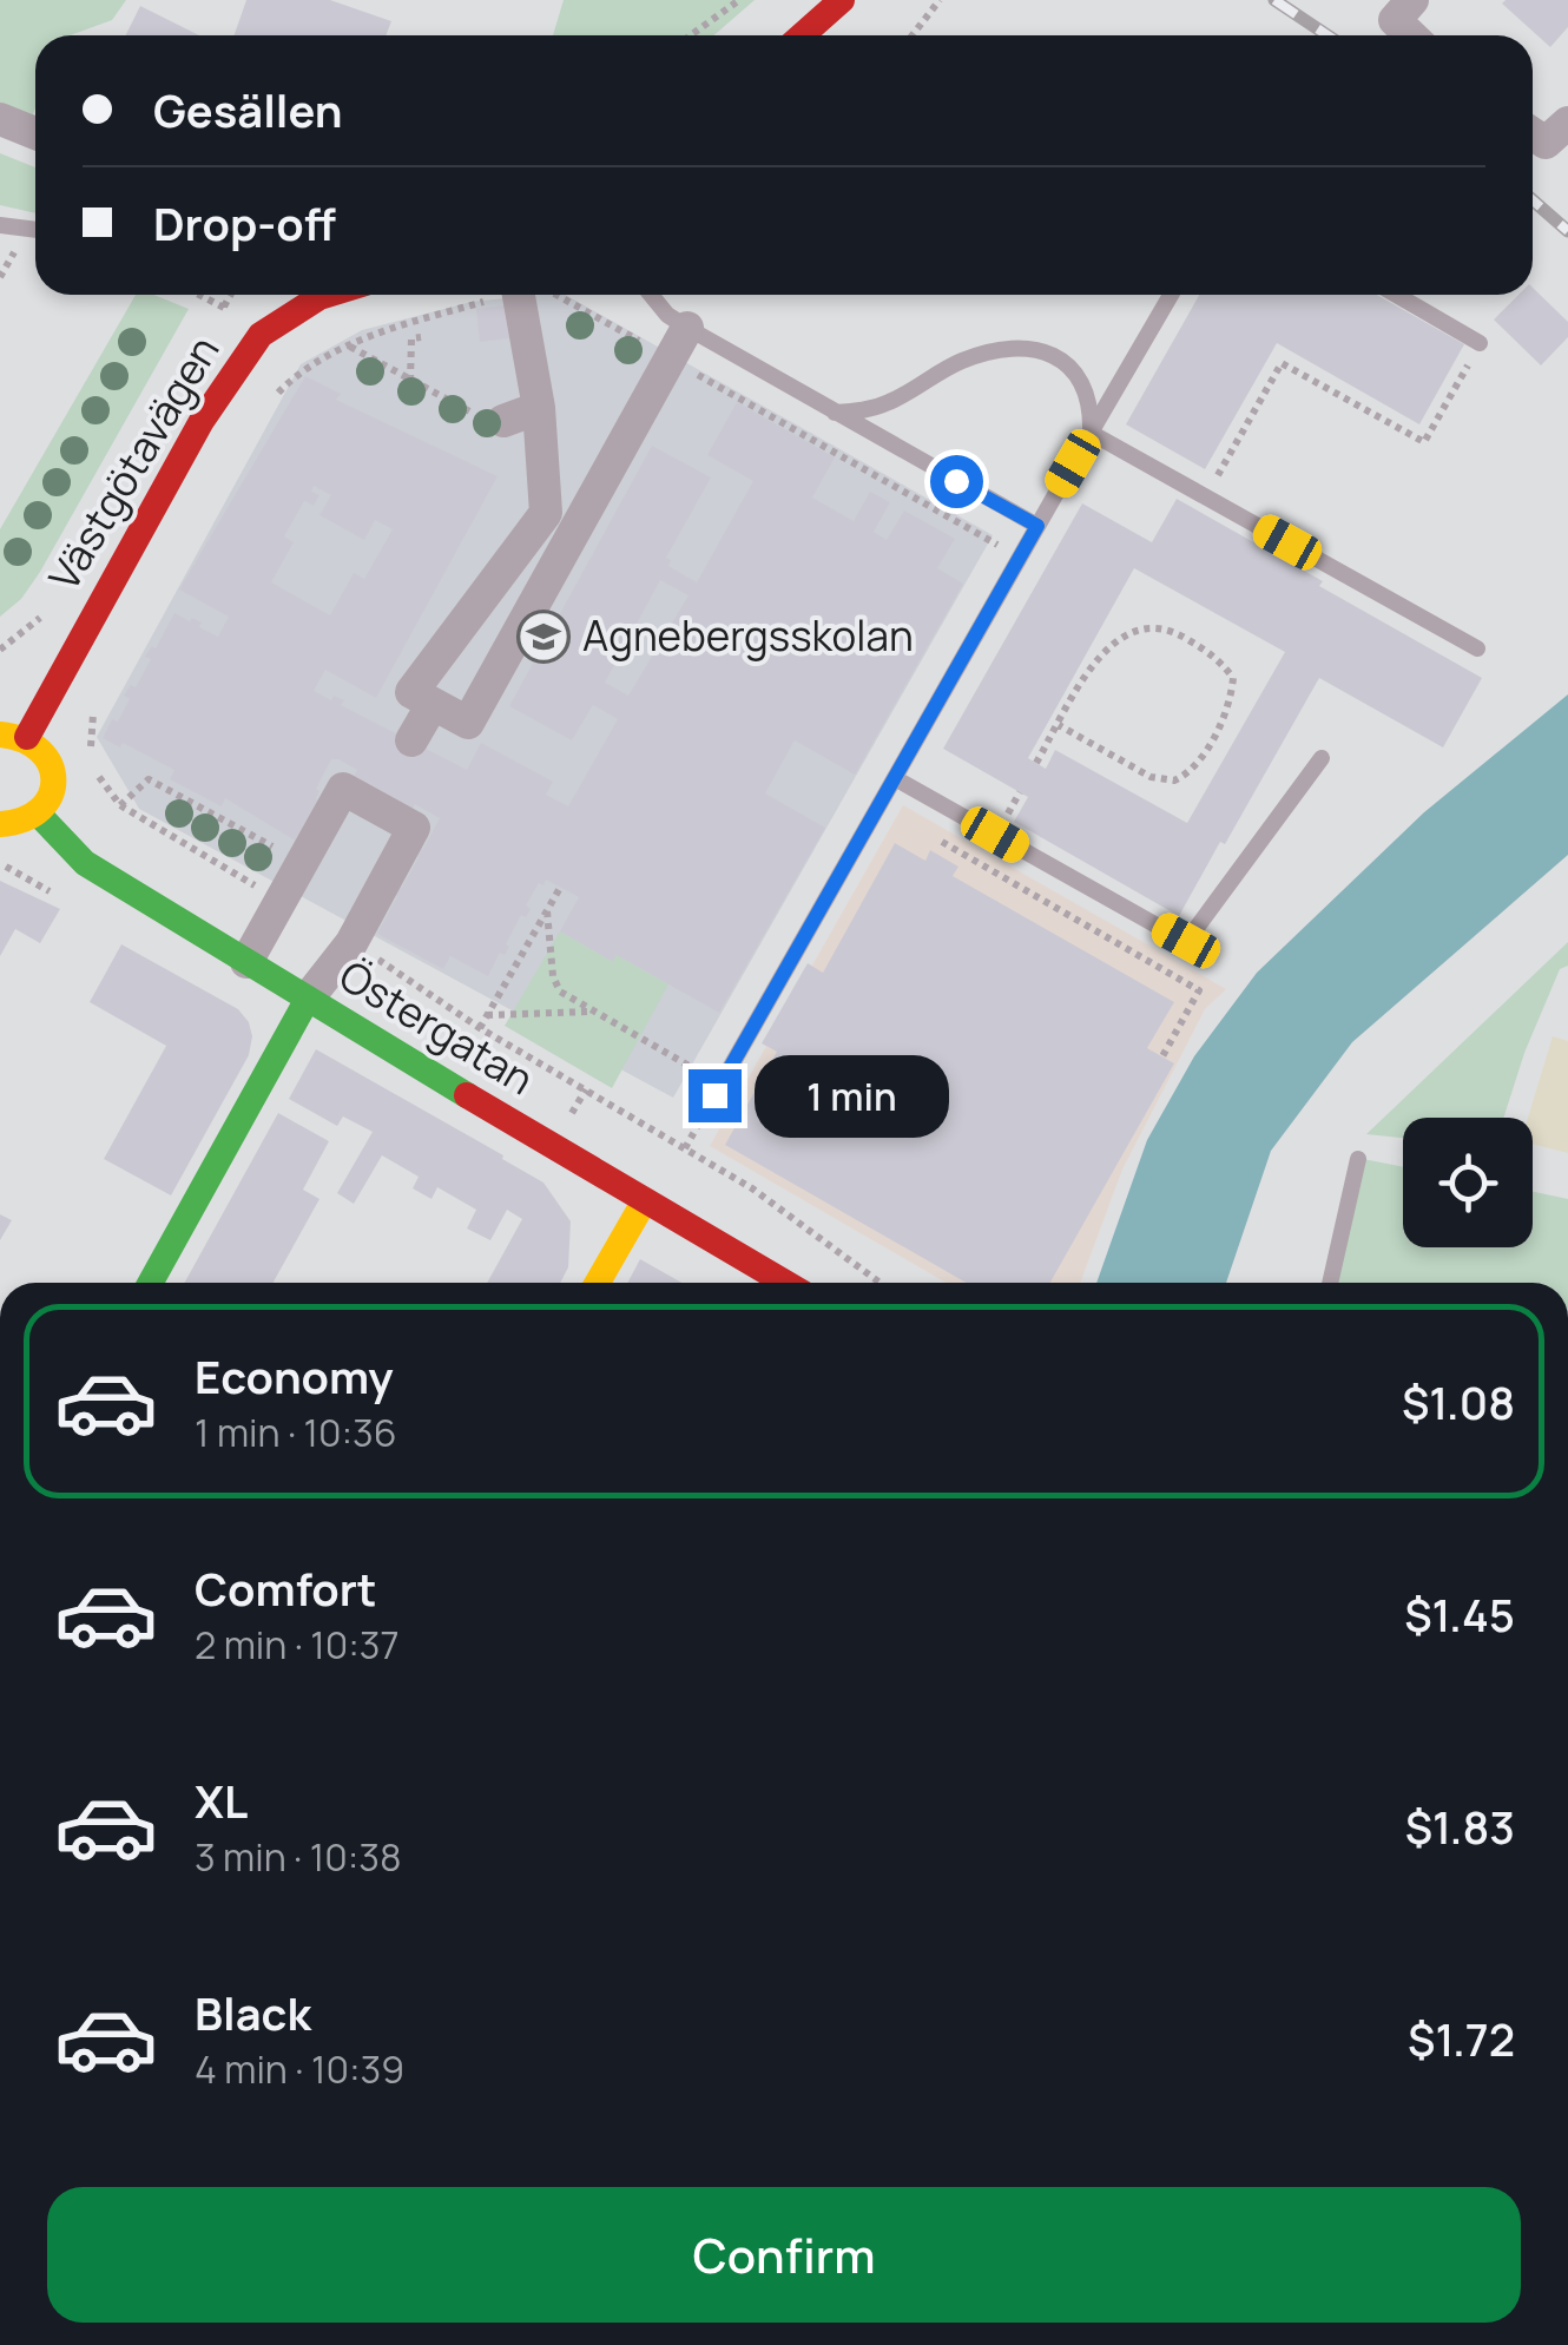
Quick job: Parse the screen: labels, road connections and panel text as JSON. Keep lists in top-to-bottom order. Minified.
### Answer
{"streets":{"street":["Västgötavägen","Östergatan"]},"places":{"school or university":["Agnebergsskolan"]},"page":{"banner":["Gesällen","Drop-off"],"bubble":"1 min","list":[{"name":"Economy","note":"1 min · 10:36","value":"$1.08"},{"name":"Comfort","note":"2 min · 10:37","value":"$1.45"},{"name":"XL","note":"3 min · 10:38","value":"$1.83"},{"name":"Black","note":"4 min · 10:39","value":"$1.72"}],"buttons":"Confirm"}}
